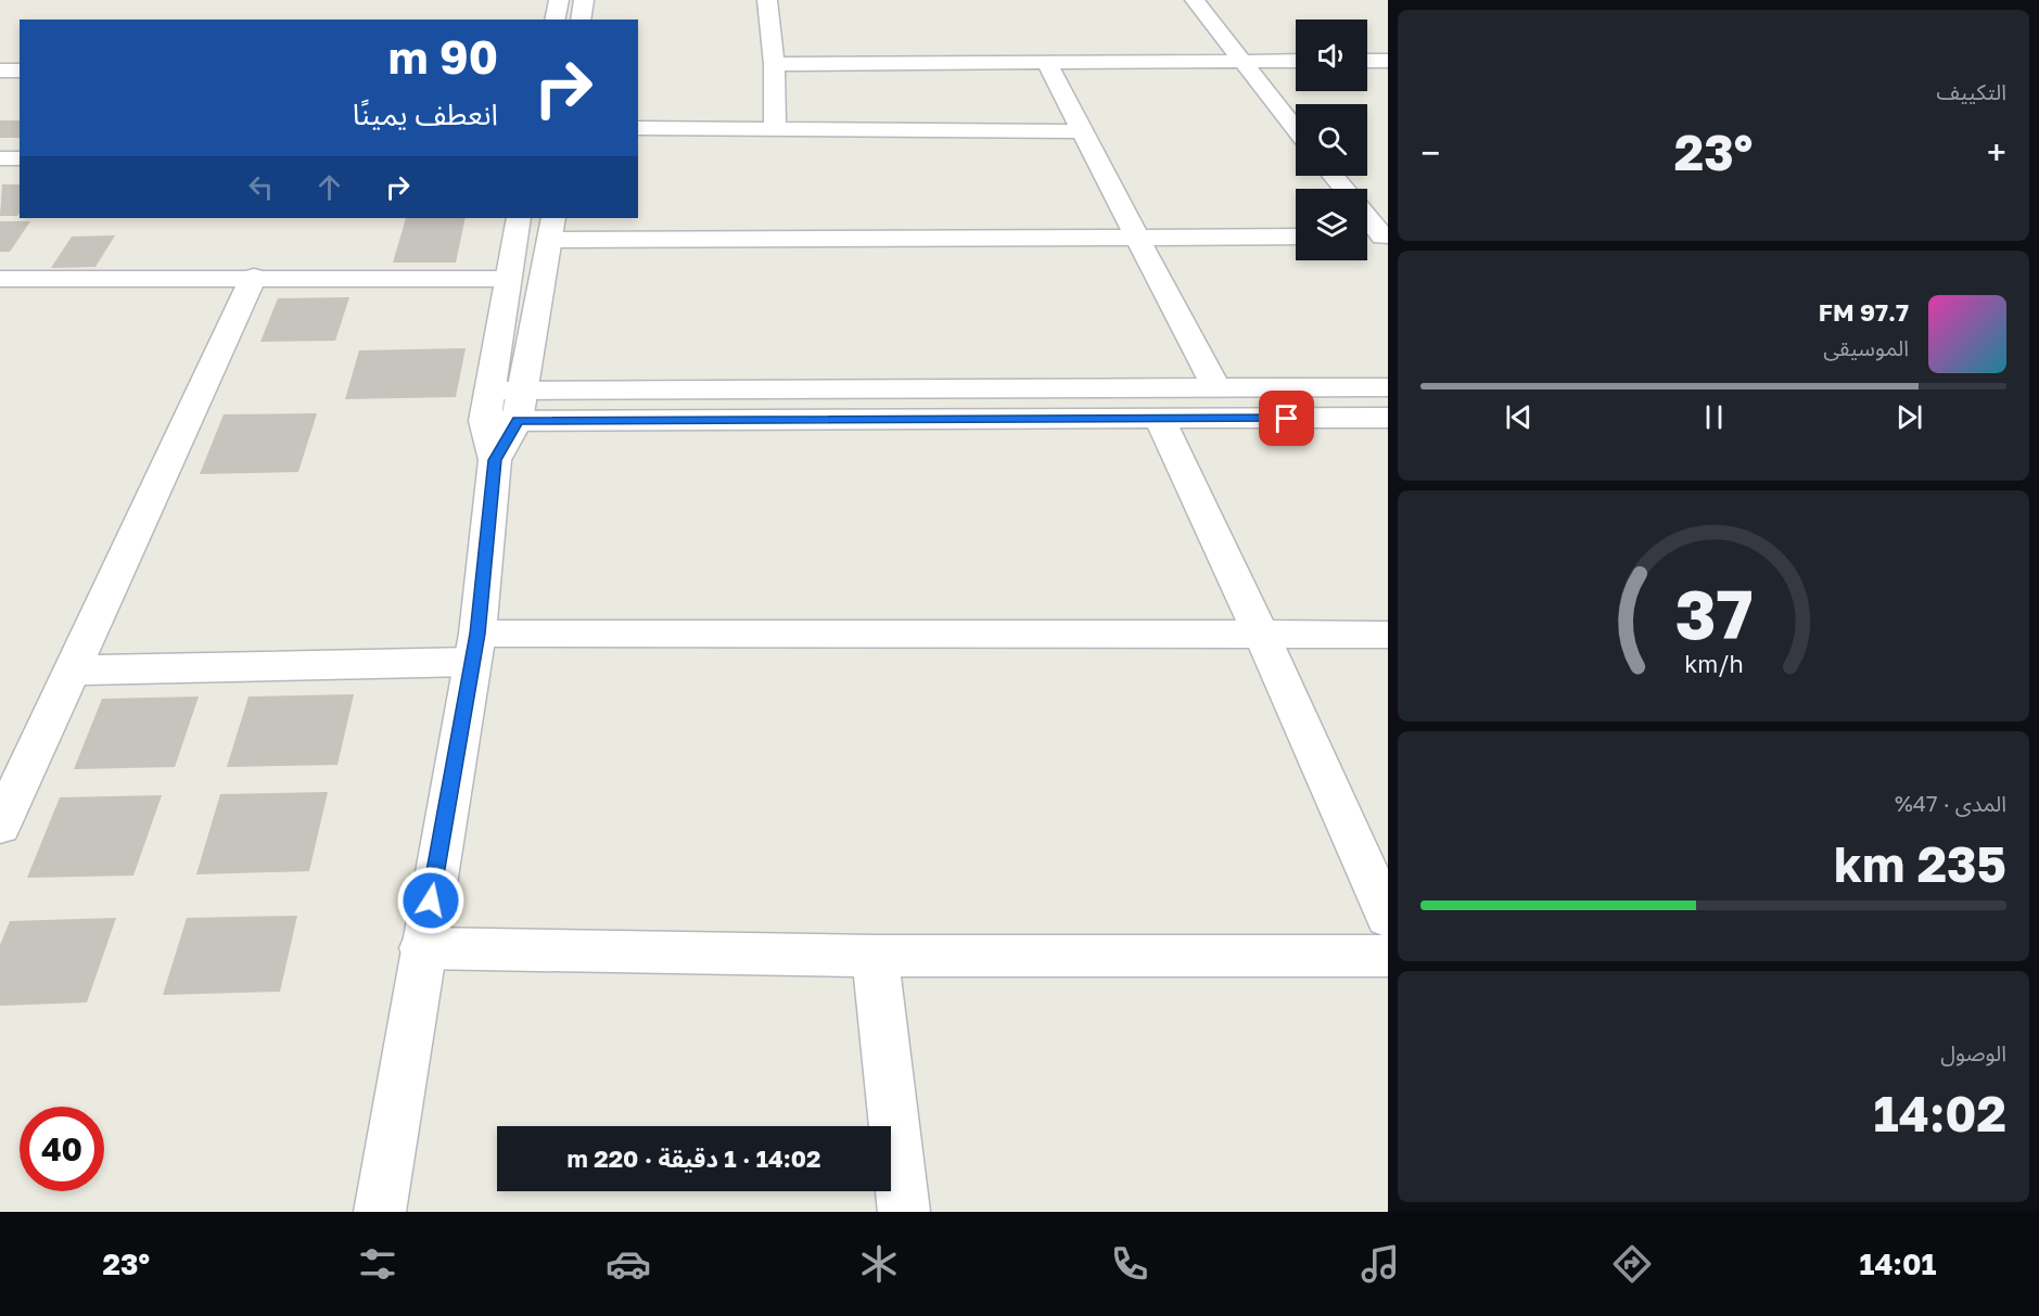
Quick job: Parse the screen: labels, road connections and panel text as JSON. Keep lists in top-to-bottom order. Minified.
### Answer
{"page":{"tile":["التكييف",["المدى · 47%","235 km"],["الوصول","14:02"]],"turn":["90 m","انعطف يمينًا"],"heat":["−","23°","+"],"song":["97.7 FM","الموسيقى"],"limit":"40","trip":"14:02 · 1 دقيقة · 220 m","tabs":["14:01","23°"],"gauge":["37","km/h"]}}
